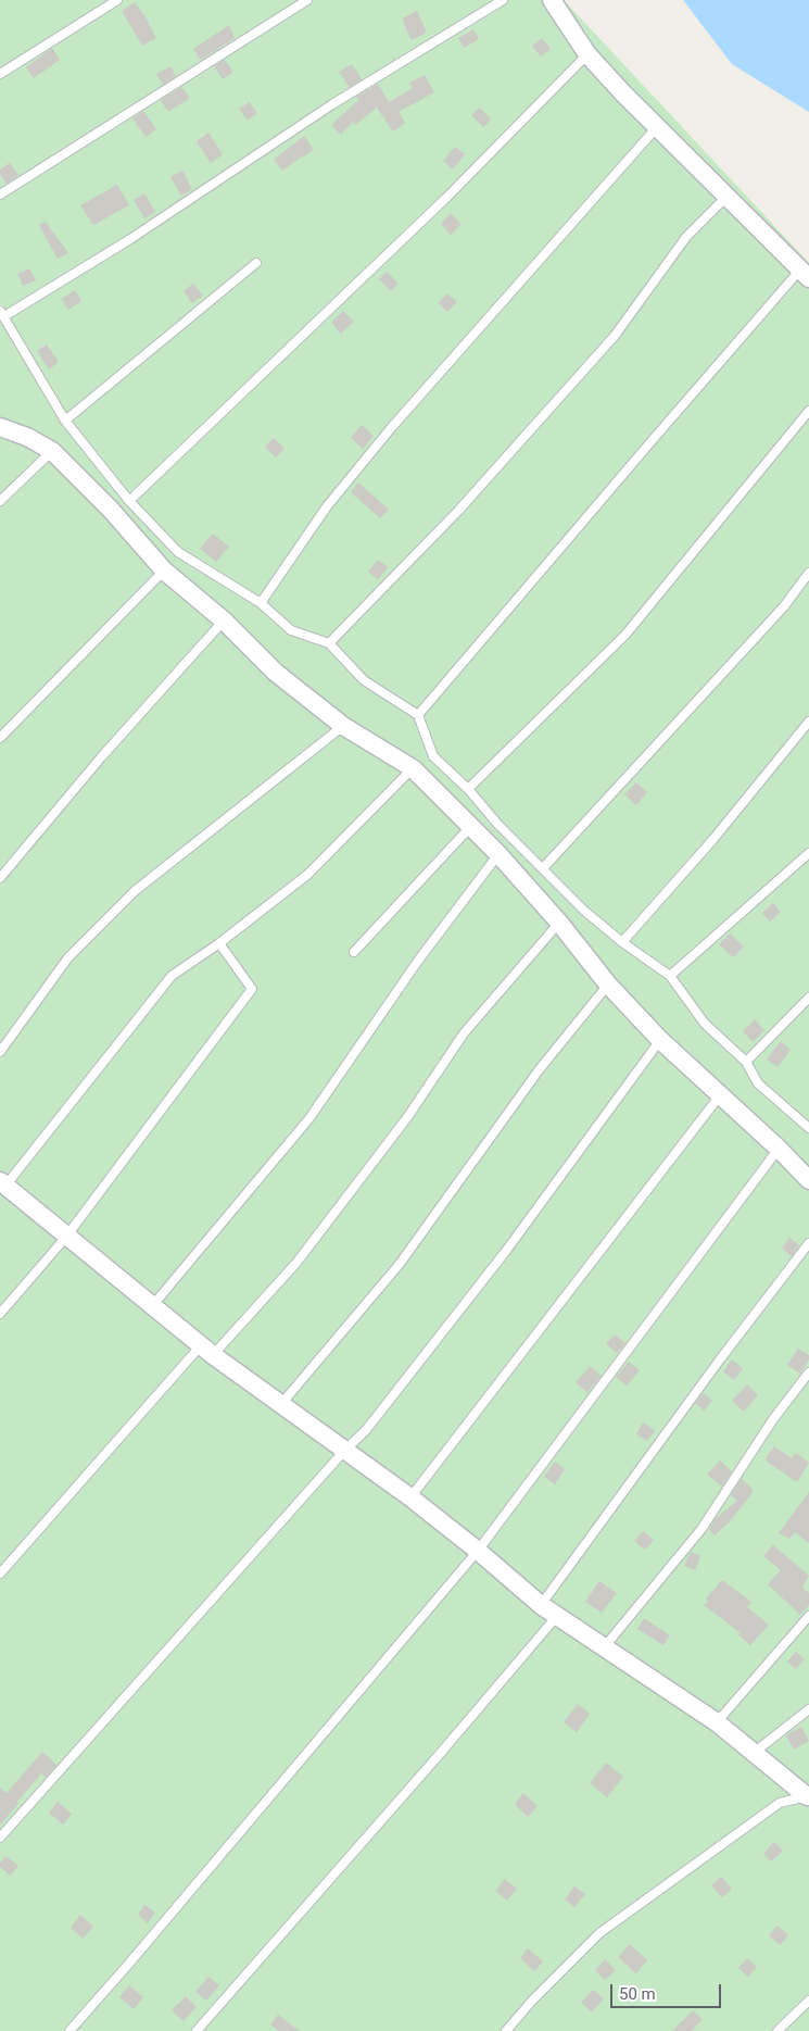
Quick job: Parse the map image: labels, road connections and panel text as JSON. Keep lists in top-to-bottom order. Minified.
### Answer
{"scale_bar":"50 m"}
